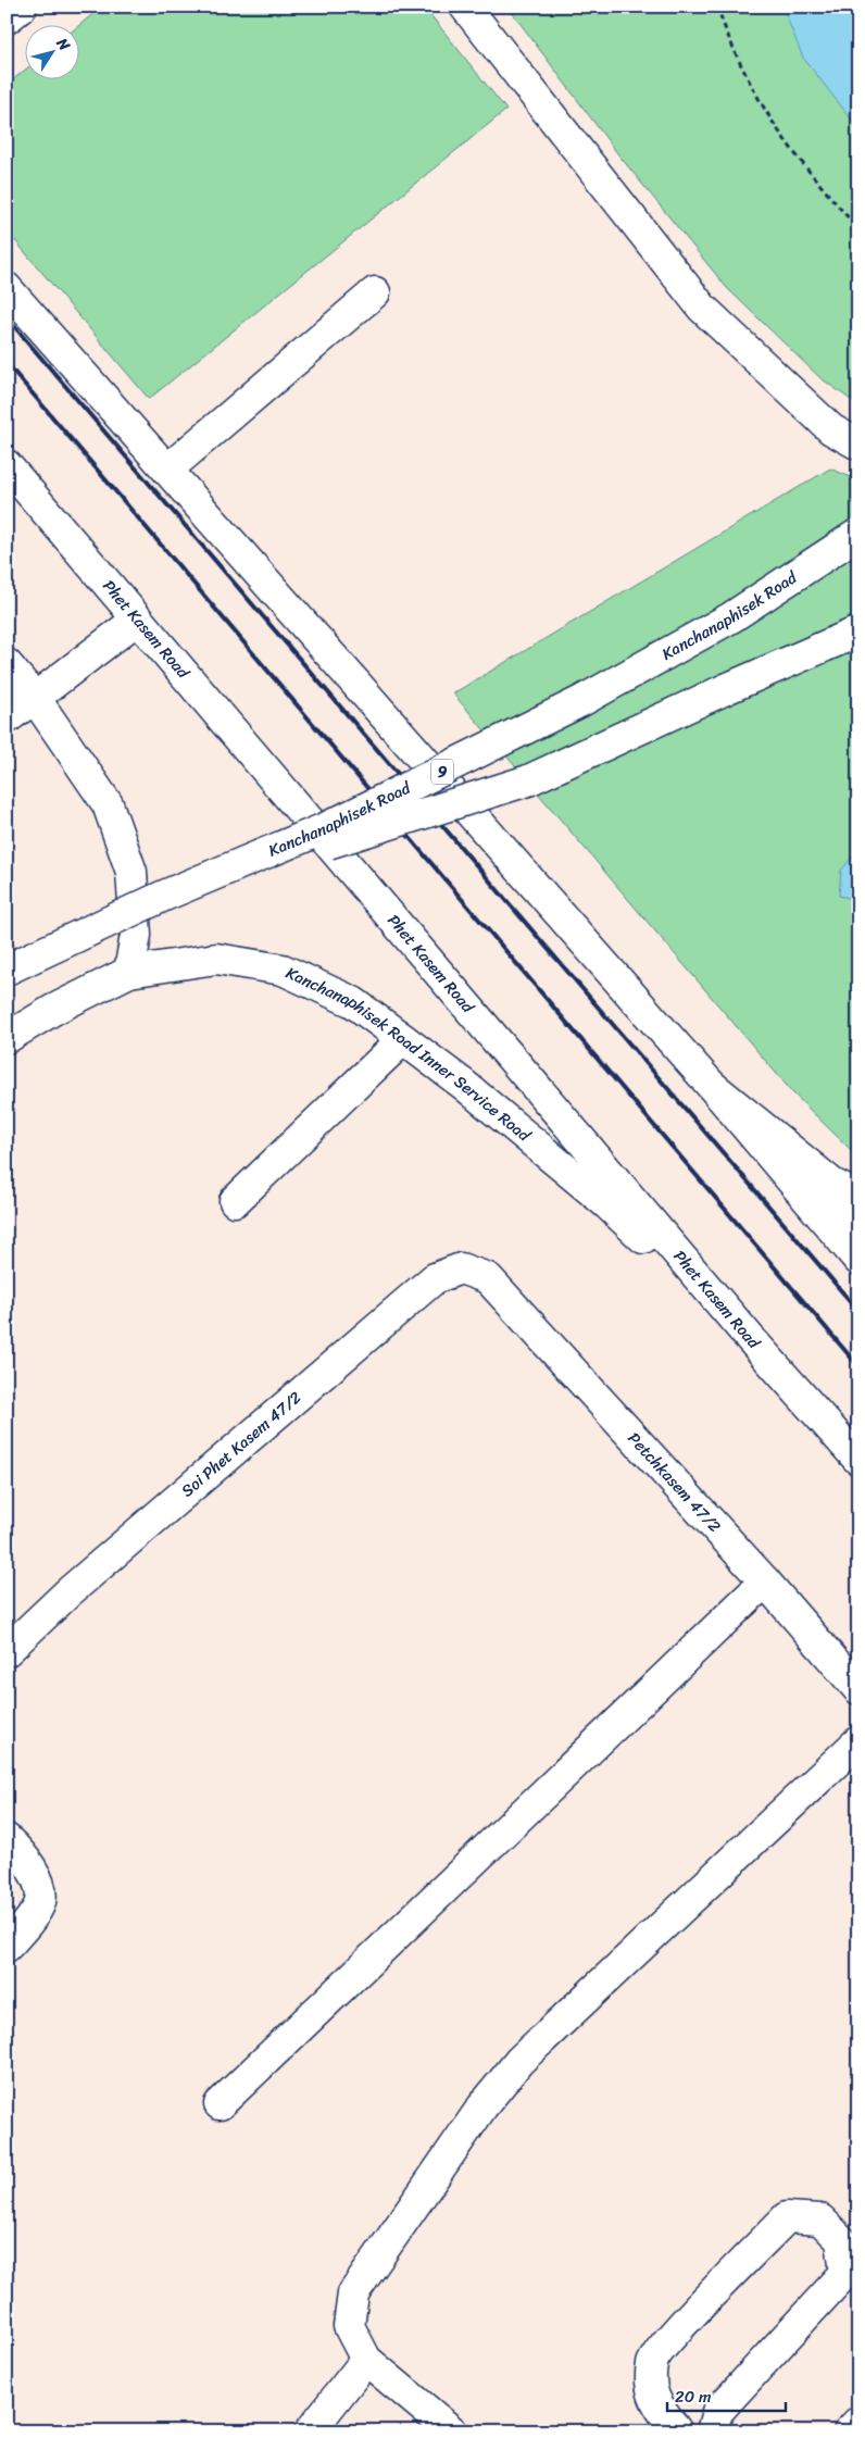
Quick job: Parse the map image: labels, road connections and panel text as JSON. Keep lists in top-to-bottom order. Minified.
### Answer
{"streets":{"main road":["Kanchanaphisek Road","Phet Kasem Road","9","Kanchanaphisek Road Inner Service Road","Soi Phet Kasem 47/2","Petchkasem 47/2"]},"crossings":[["Phet Kasem Road","Kanchanaphisek Road Inner Service Road"],["Soi Phet Kasem 47/2","Petchkasem 47/2"]],"scale_bar":"20 m","north":"top right"}
